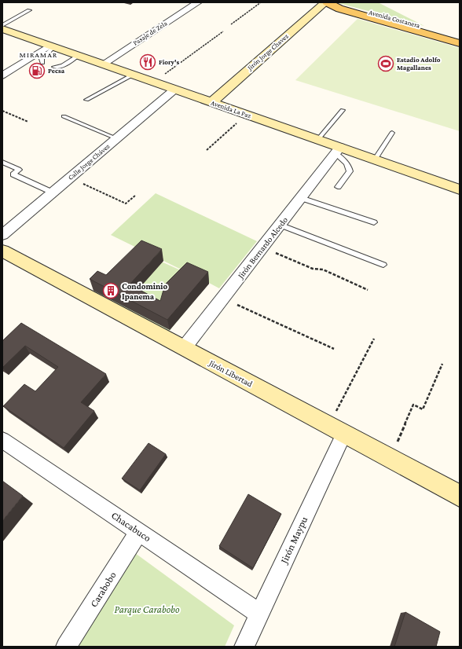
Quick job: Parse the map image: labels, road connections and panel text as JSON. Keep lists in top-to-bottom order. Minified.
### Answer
{"streets":{"main road":["Avenida Costanera","Jirón Jorge Chavez","Avenida La Paz","Jirón Libertad"],"street":["Pasaje de Zela","Calle Jorge Chávez","Jirón Bernardo Alcedo","Chacabuco","Jirón Maypu","Carabobo"]},"crossings":[["Avenida Costanera","Jirón Jorge Chavez"],["Pasaje de Zela","Avenida La Paz"],["Jirón Jorge Chavez","Avenida La Paz"],["Avenida La Paz","Calle Jorge Chávez"],["Avenida La Paz","Jirón Bernardo Alcedo"],["Jirón Bernardo Alcedo","Jirón Libertad"],["Jirón Libertad","Jirón Maypu"],["Chacabuco","Jirón Maypu"],["Chacabuco","Carabobo"]],"districts":["MIRAMAR"],"parks":["Parque Carabobo"],"places":{"restaurant":["Fiory's"],"sports":["Estadio Adolfo Magallanes"],"fuel station":["Pecsa"],"building":["Condominio Ipanema"]}}
